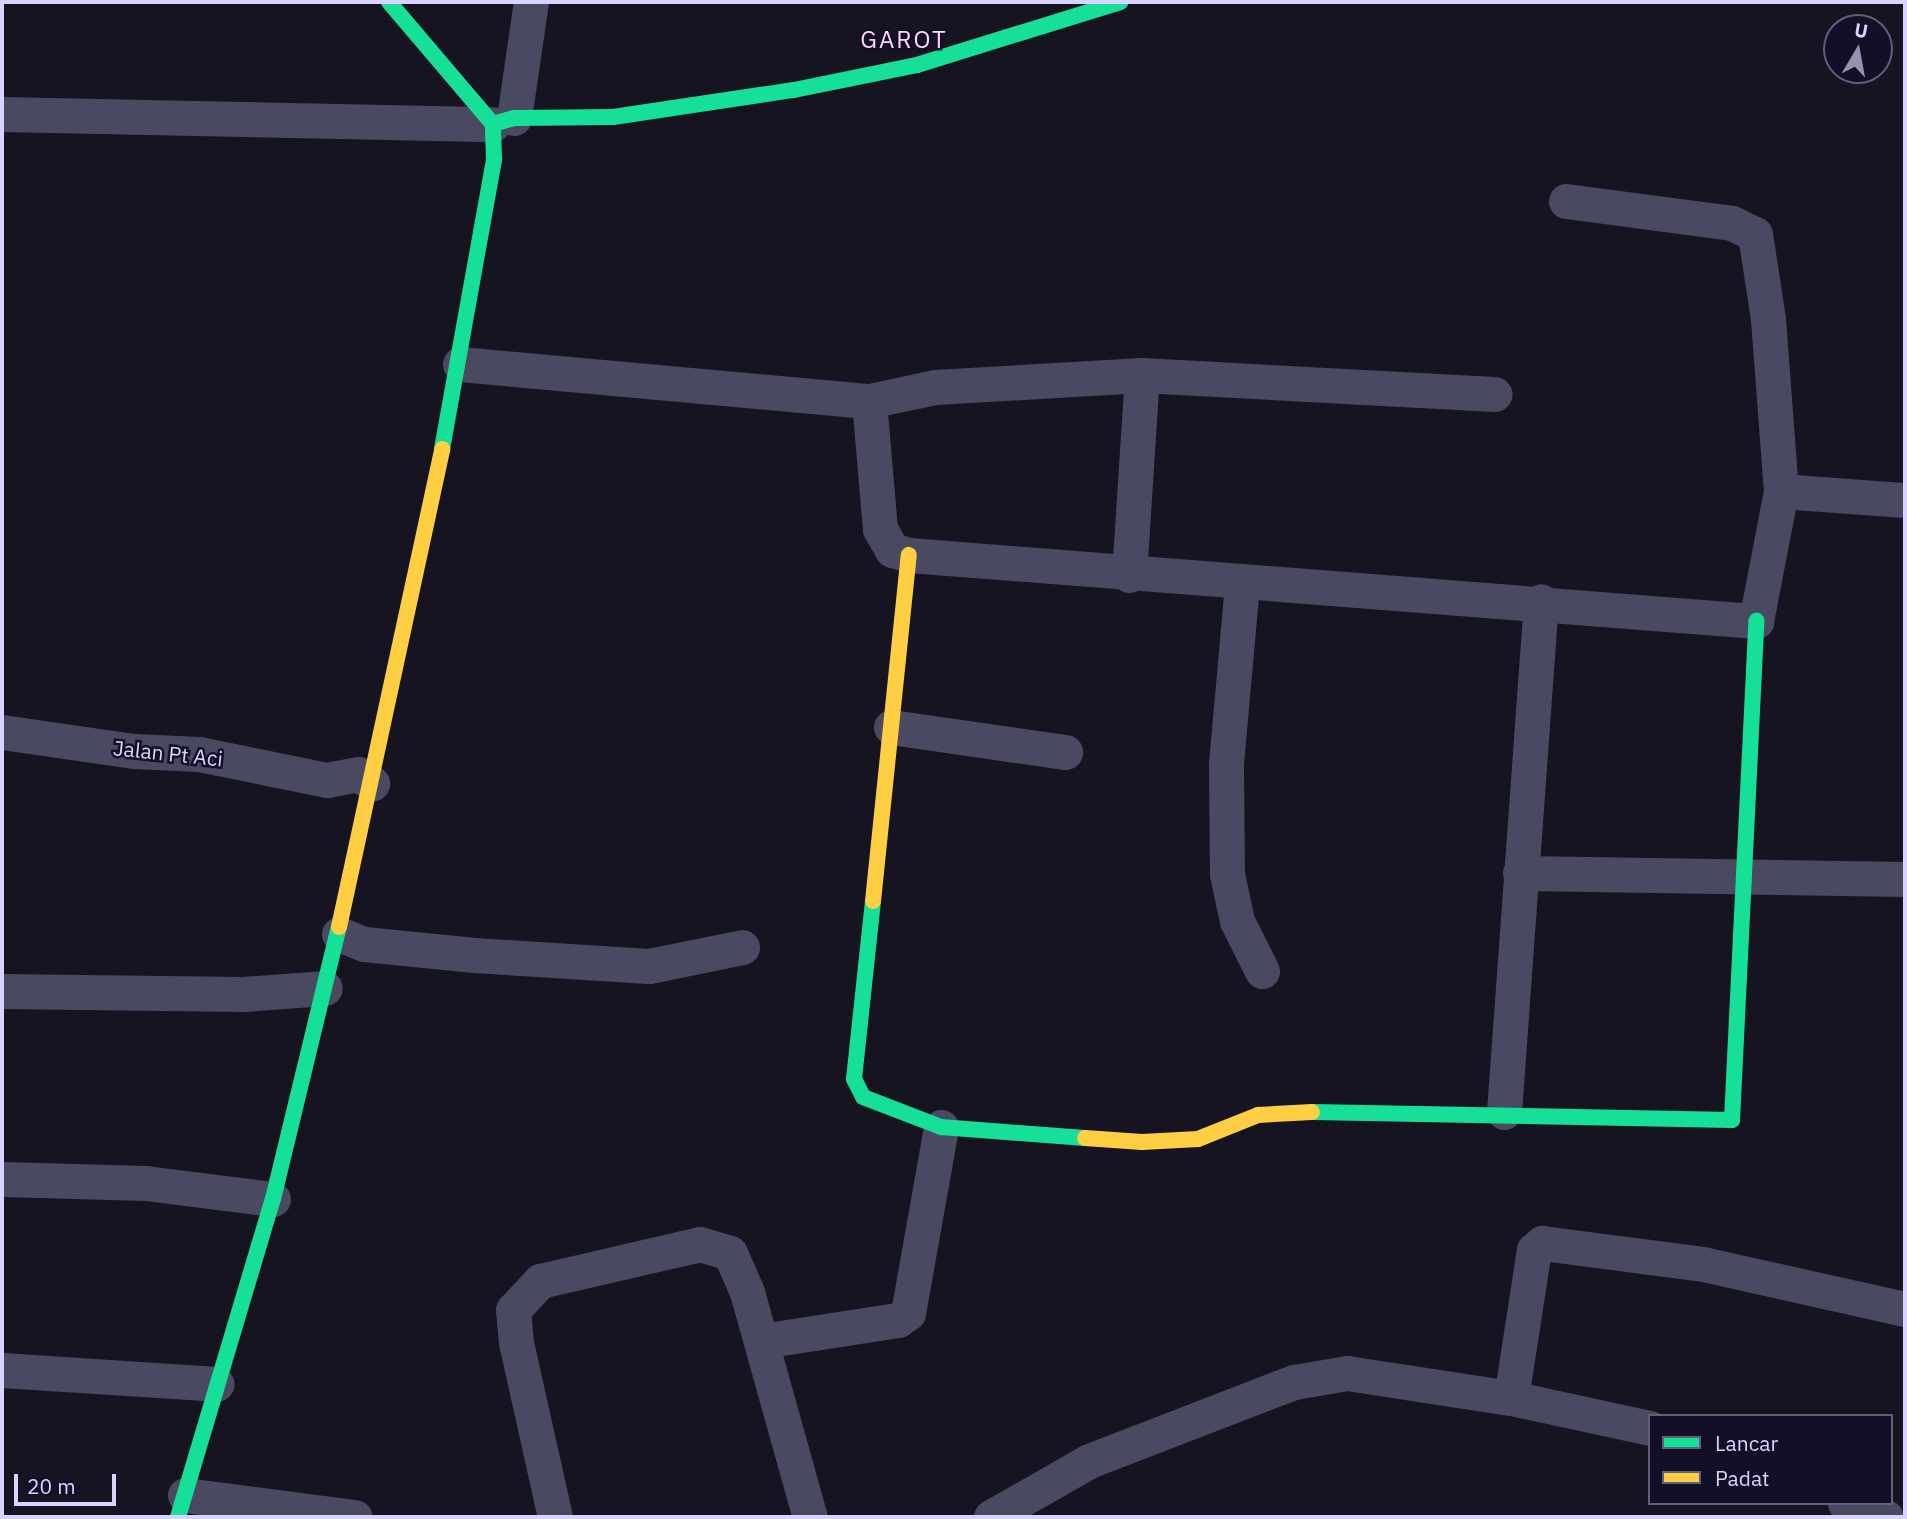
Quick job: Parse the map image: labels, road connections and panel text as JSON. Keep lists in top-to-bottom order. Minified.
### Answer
{"streets":{"street":["Jalan Pt Aci"]},"districts":["GAROT"],"legend":["Lancar","Padat"],"scale_bar":"20 m","north":"top"}
